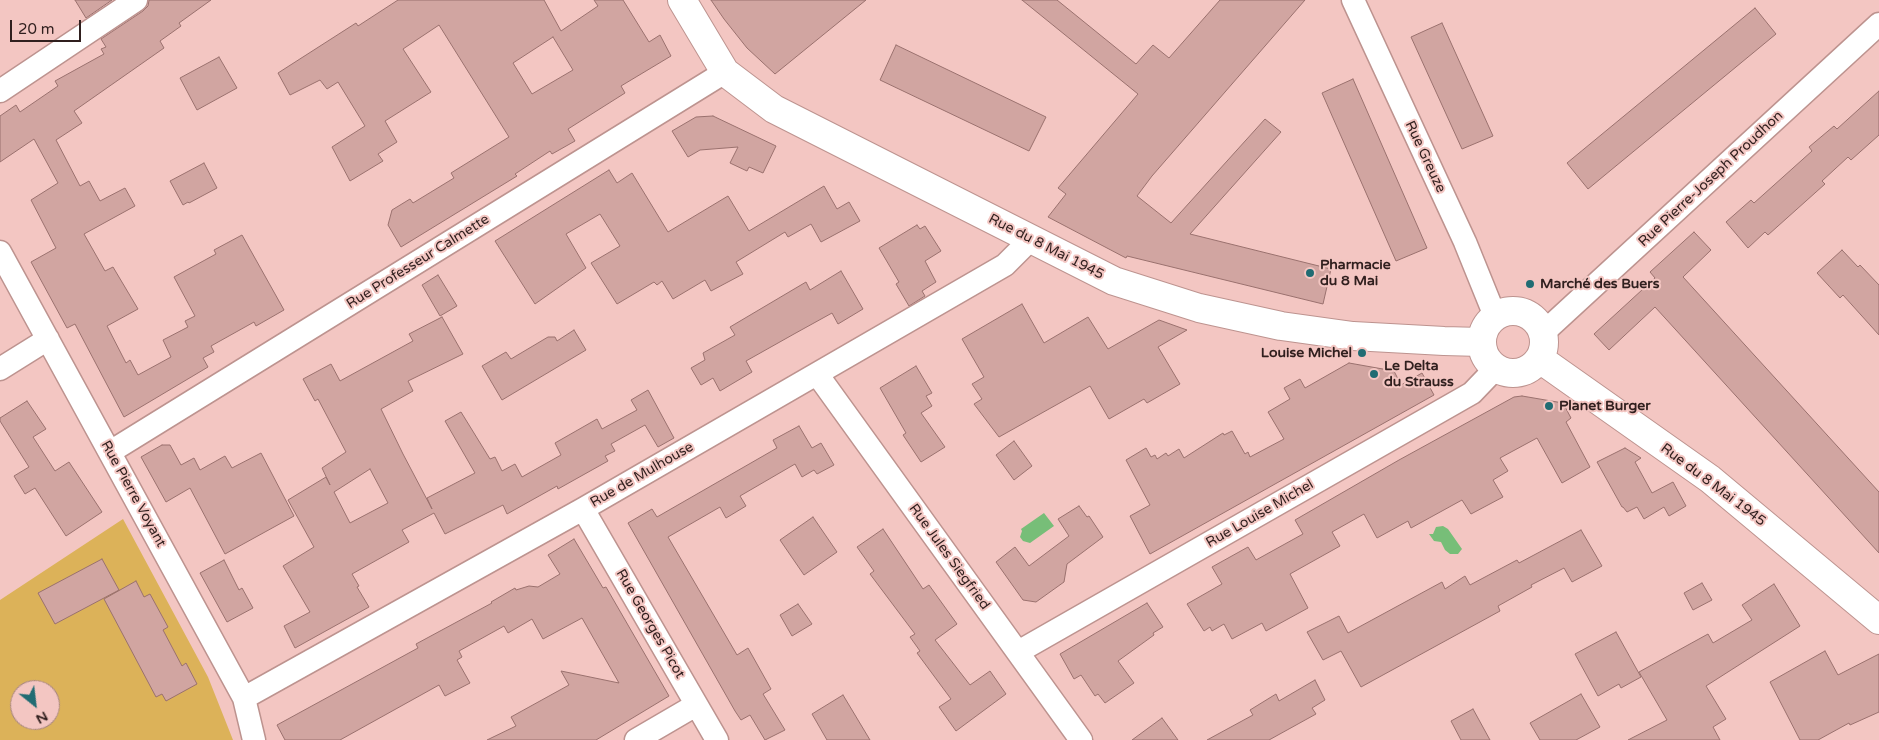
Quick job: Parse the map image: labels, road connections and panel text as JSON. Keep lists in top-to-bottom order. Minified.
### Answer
{"streets":{"street":["Rue Greuze","Rue Pierre-Joseph Proudhon","Rue du 8 Mai 1945","Rue Professeur Calmette","Rue de Mulhouse","Rue Pierre Voyant","Rue Louise Michel","Rue Jules Siegfried","Rue Georges Picot"]},"crossings":[["Rue Greuze","Rue Pierre-Joseph Proudhon"],["Rue Greuze","Rue du 8 Mai 1945"],["Rue Greuze","Rue Louise Michel"],["Rue Pierre-Joseph Proudhon","Rue du 8 Mai 1945"],["Rue Pierre-Joseph Proudhon","Rue Louise Michel"],["Rue du 8 Mai 1945","Rue Professeur Calmette"],["Rue du 8 Mai 1945","Rue de Mulhouse"],["Rue du 8 Mai 1945","Rue Louise Michel"],["Rue Professeur Calmette","Rue Pierre Voyant"],["Rue de Mulhouse","Rue Pierre Voyant"],["Rue de Mulhouse","Rue Jules Siegfried"],["Rue de Mulhouse","Rue Georges Picot"],["Rue Louise Michel","Rue Jules Siegfried"]],"places":["Pharmacie du 8 Mai","Marché des Buers","Louise Michel","Le Delta du Strauss","Planet Burger"],"scale_bar":"20 m","north":"bottom right"}
